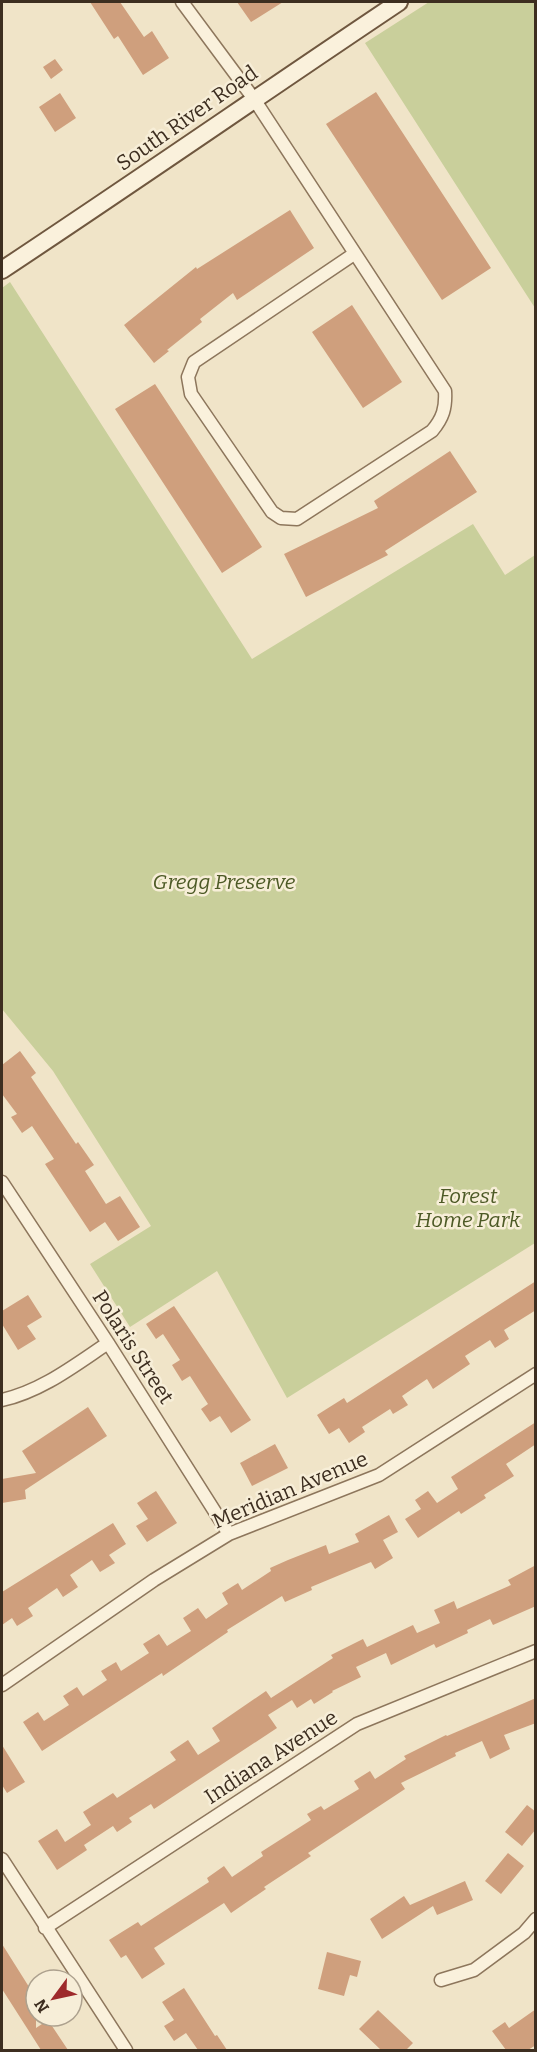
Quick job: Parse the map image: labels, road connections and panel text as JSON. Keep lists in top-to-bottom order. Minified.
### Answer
{"streets":{"street":["South River Road","Polaris Street","Meridian Avenue","Indiana Avenue"]},"crossings":[["Polaris Street","Meridian Avenue"]],"parks":["Gregg Preserve","Forest Home Park"],"north":"bottom left"}
